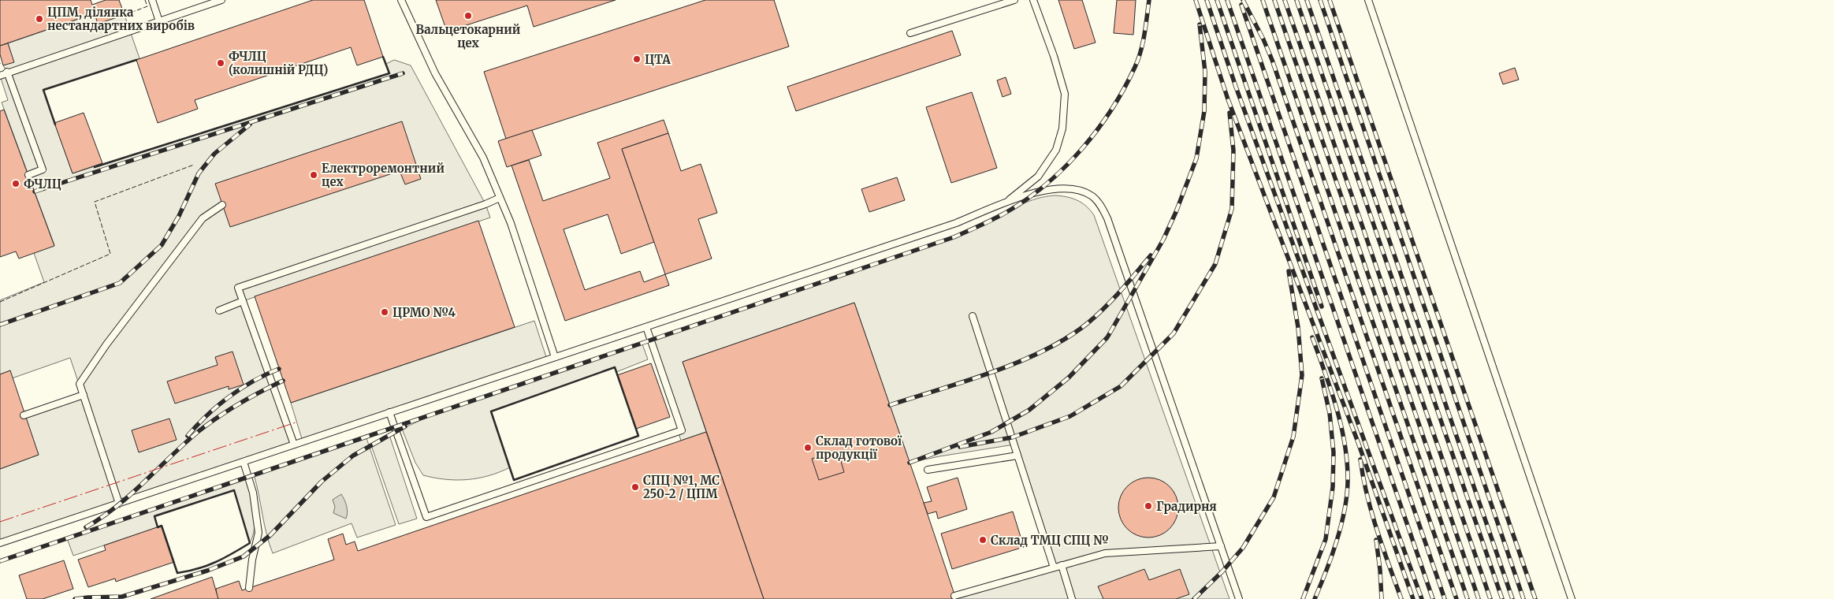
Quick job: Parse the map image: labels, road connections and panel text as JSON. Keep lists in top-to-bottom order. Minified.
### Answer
{"places":["Вальцетокарний цех","ЦПМ, ділянка нестандартних виробів","ЦТА","ФЧЛЦ (колишній РДЦ)","Електроремонтний цех","ФЧЛЦ","ЦРМО №4","Склад готової продукції","СПЦ №1, МС 250-2 / ЦПМ","Градирня","Склад ТМЦ СПЦ №"]}
